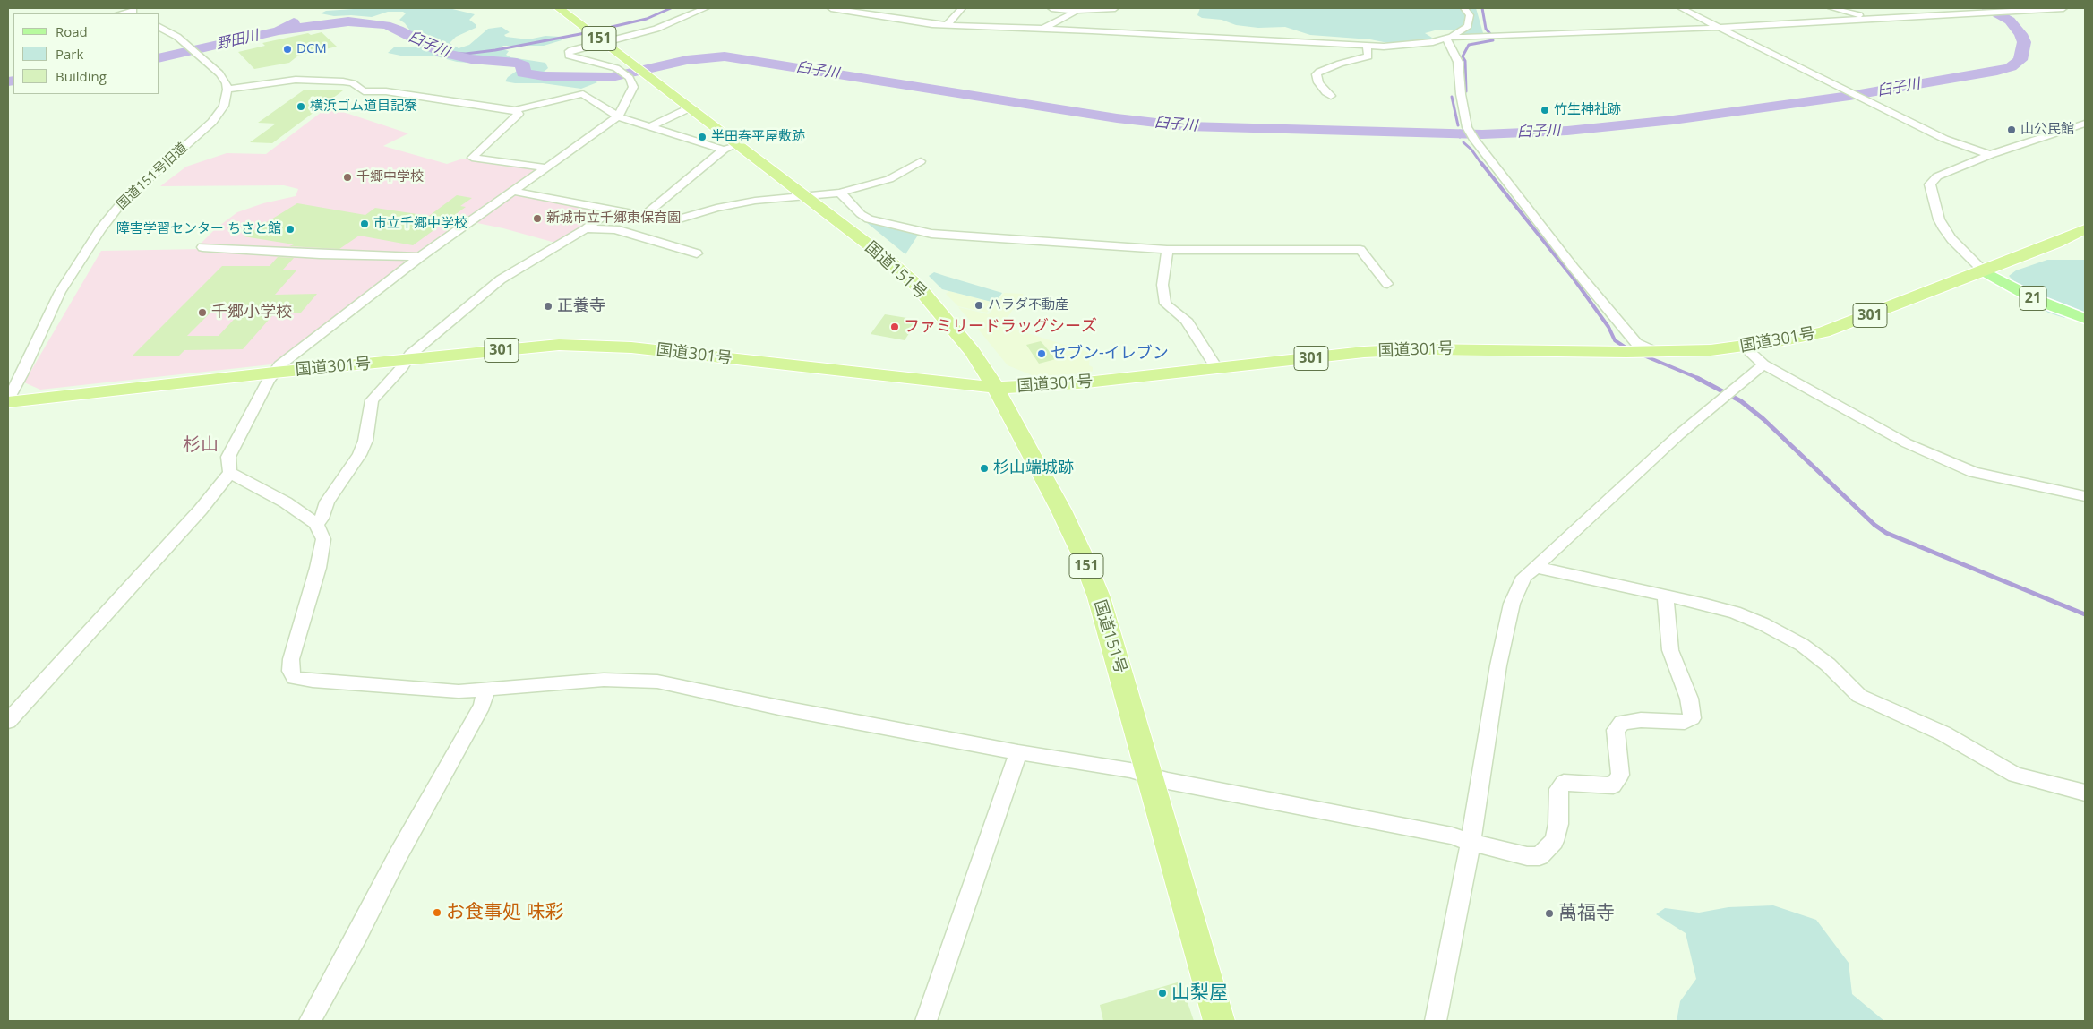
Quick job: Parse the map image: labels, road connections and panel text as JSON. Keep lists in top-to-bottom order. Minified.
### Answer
{"streets":{"highway":["151","国道151号","301","国道301号"],"main road":["21"],"street":["国道151号旧道"]},"crossings":[["国道151号旧道","国道301号"],["国道151号","国道301号"],["21","国道301号"]],"districts":["杉山"],"water":["野田川","臼子川"],"places":["DCM","横浜ゴム道目記寮","竹生神社跡","山公民館","半田春平屋敷跡","千郷中学校","新城市立千郷東保育園","市立千郷中学校","障害学習センター ちさと館","ハラダ不動産","正養寺","千郷小学校","ファミリードラッグシーズ","セブン-イレブン","杉山端城跡","お食事処 味彩","萬福寺","山梨屋"],"legend":["Road","Park","Building"]}
